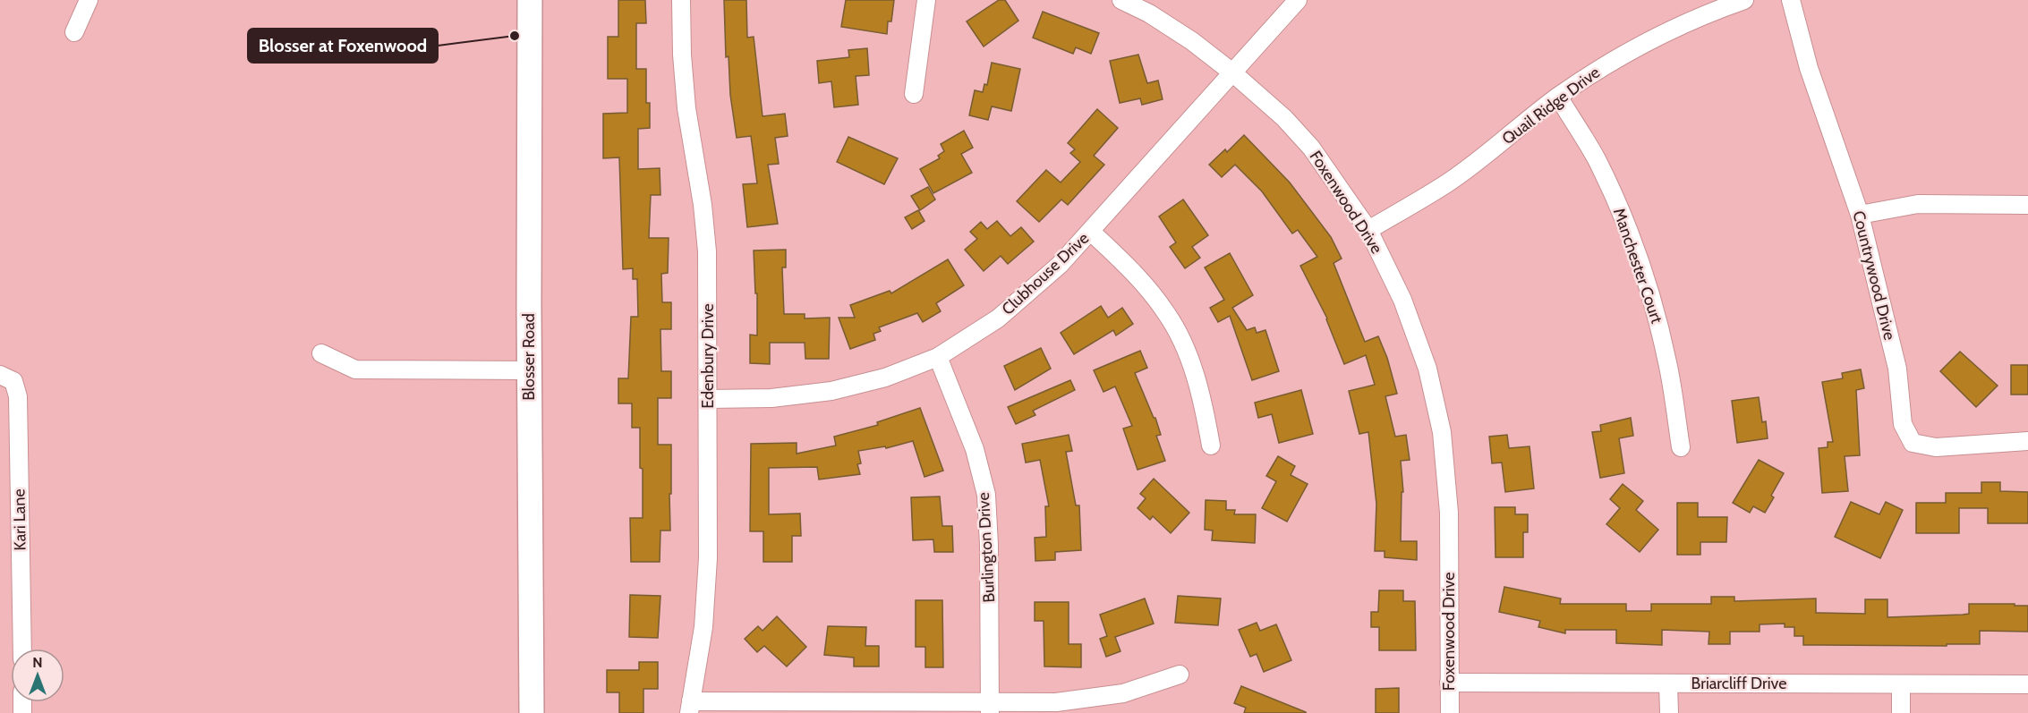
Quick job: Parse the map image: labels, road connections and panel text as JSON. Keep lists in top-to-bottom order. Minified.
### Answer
{"streets":{"street":["Quail Ridge Drive","Foxenwood Drive","Manchester Court","Clubhouse Drive","Countrywood Drive","Edenbury Drive","Blosser Road","Kari Lane","Burlington Drive","Briarcliff Drive"]},"crossings":[["Quail Ridge Drive","Foxenwood Drive"],["Quail Ridge Drive","Manchester Court"],["Foxenwood Drive","Clubhouse Drive"],["Foxenwood Drive","Briarcliff Drive"],["Clubhouse Drive","Edenbury Drive"],["Clubhouse Drive","Burlington Drive"]],"places":["Blosser at Foxenwood"],"north":"top"}
